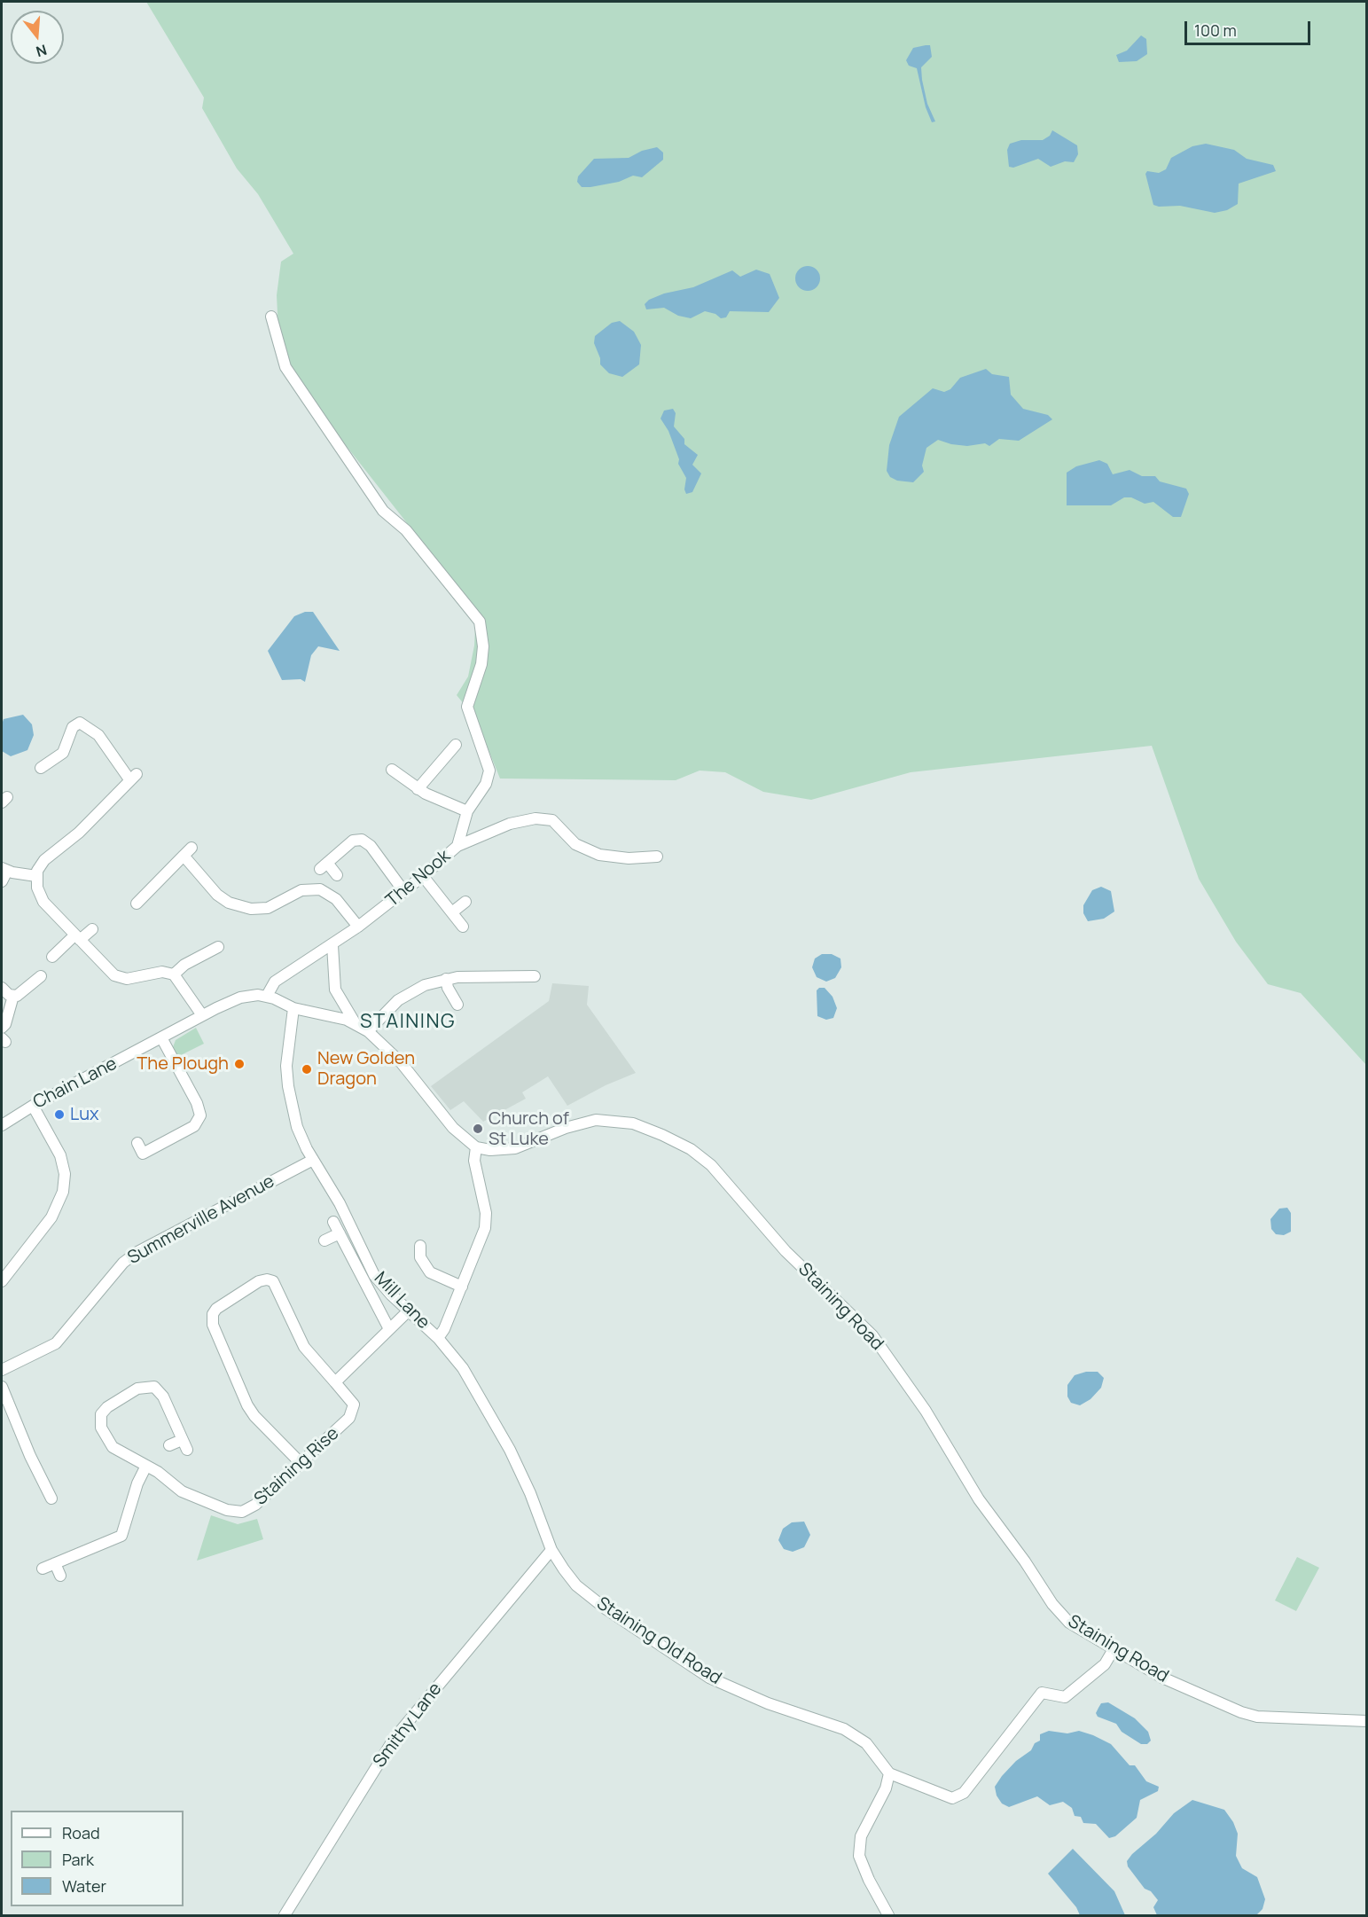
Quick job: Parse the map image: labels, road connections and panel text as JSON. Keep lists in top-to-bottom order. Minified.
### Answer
{"streets":{"street":["The Nook","Chain Lane","Summerville Avenue","Mill Lane","Staining Road","Staining Rise","Staining Old Road","Smithy Lane"]},"crossings":[["The Nook","Chain Lane"],["Summerville Avenue","Mill Lane"],["Mill Lane","Staining Old Road"],["Mill Lane","Smithy Lane"],["Staining Old Road","Smithy Lane"]],"districts":["STAINING"],"places":["The Plough","New Golden Dragon","Lux","Church of St Luke"],"legend":["Road","Park","Water"],"scale_bar":"100 m","north":"bottom"}
